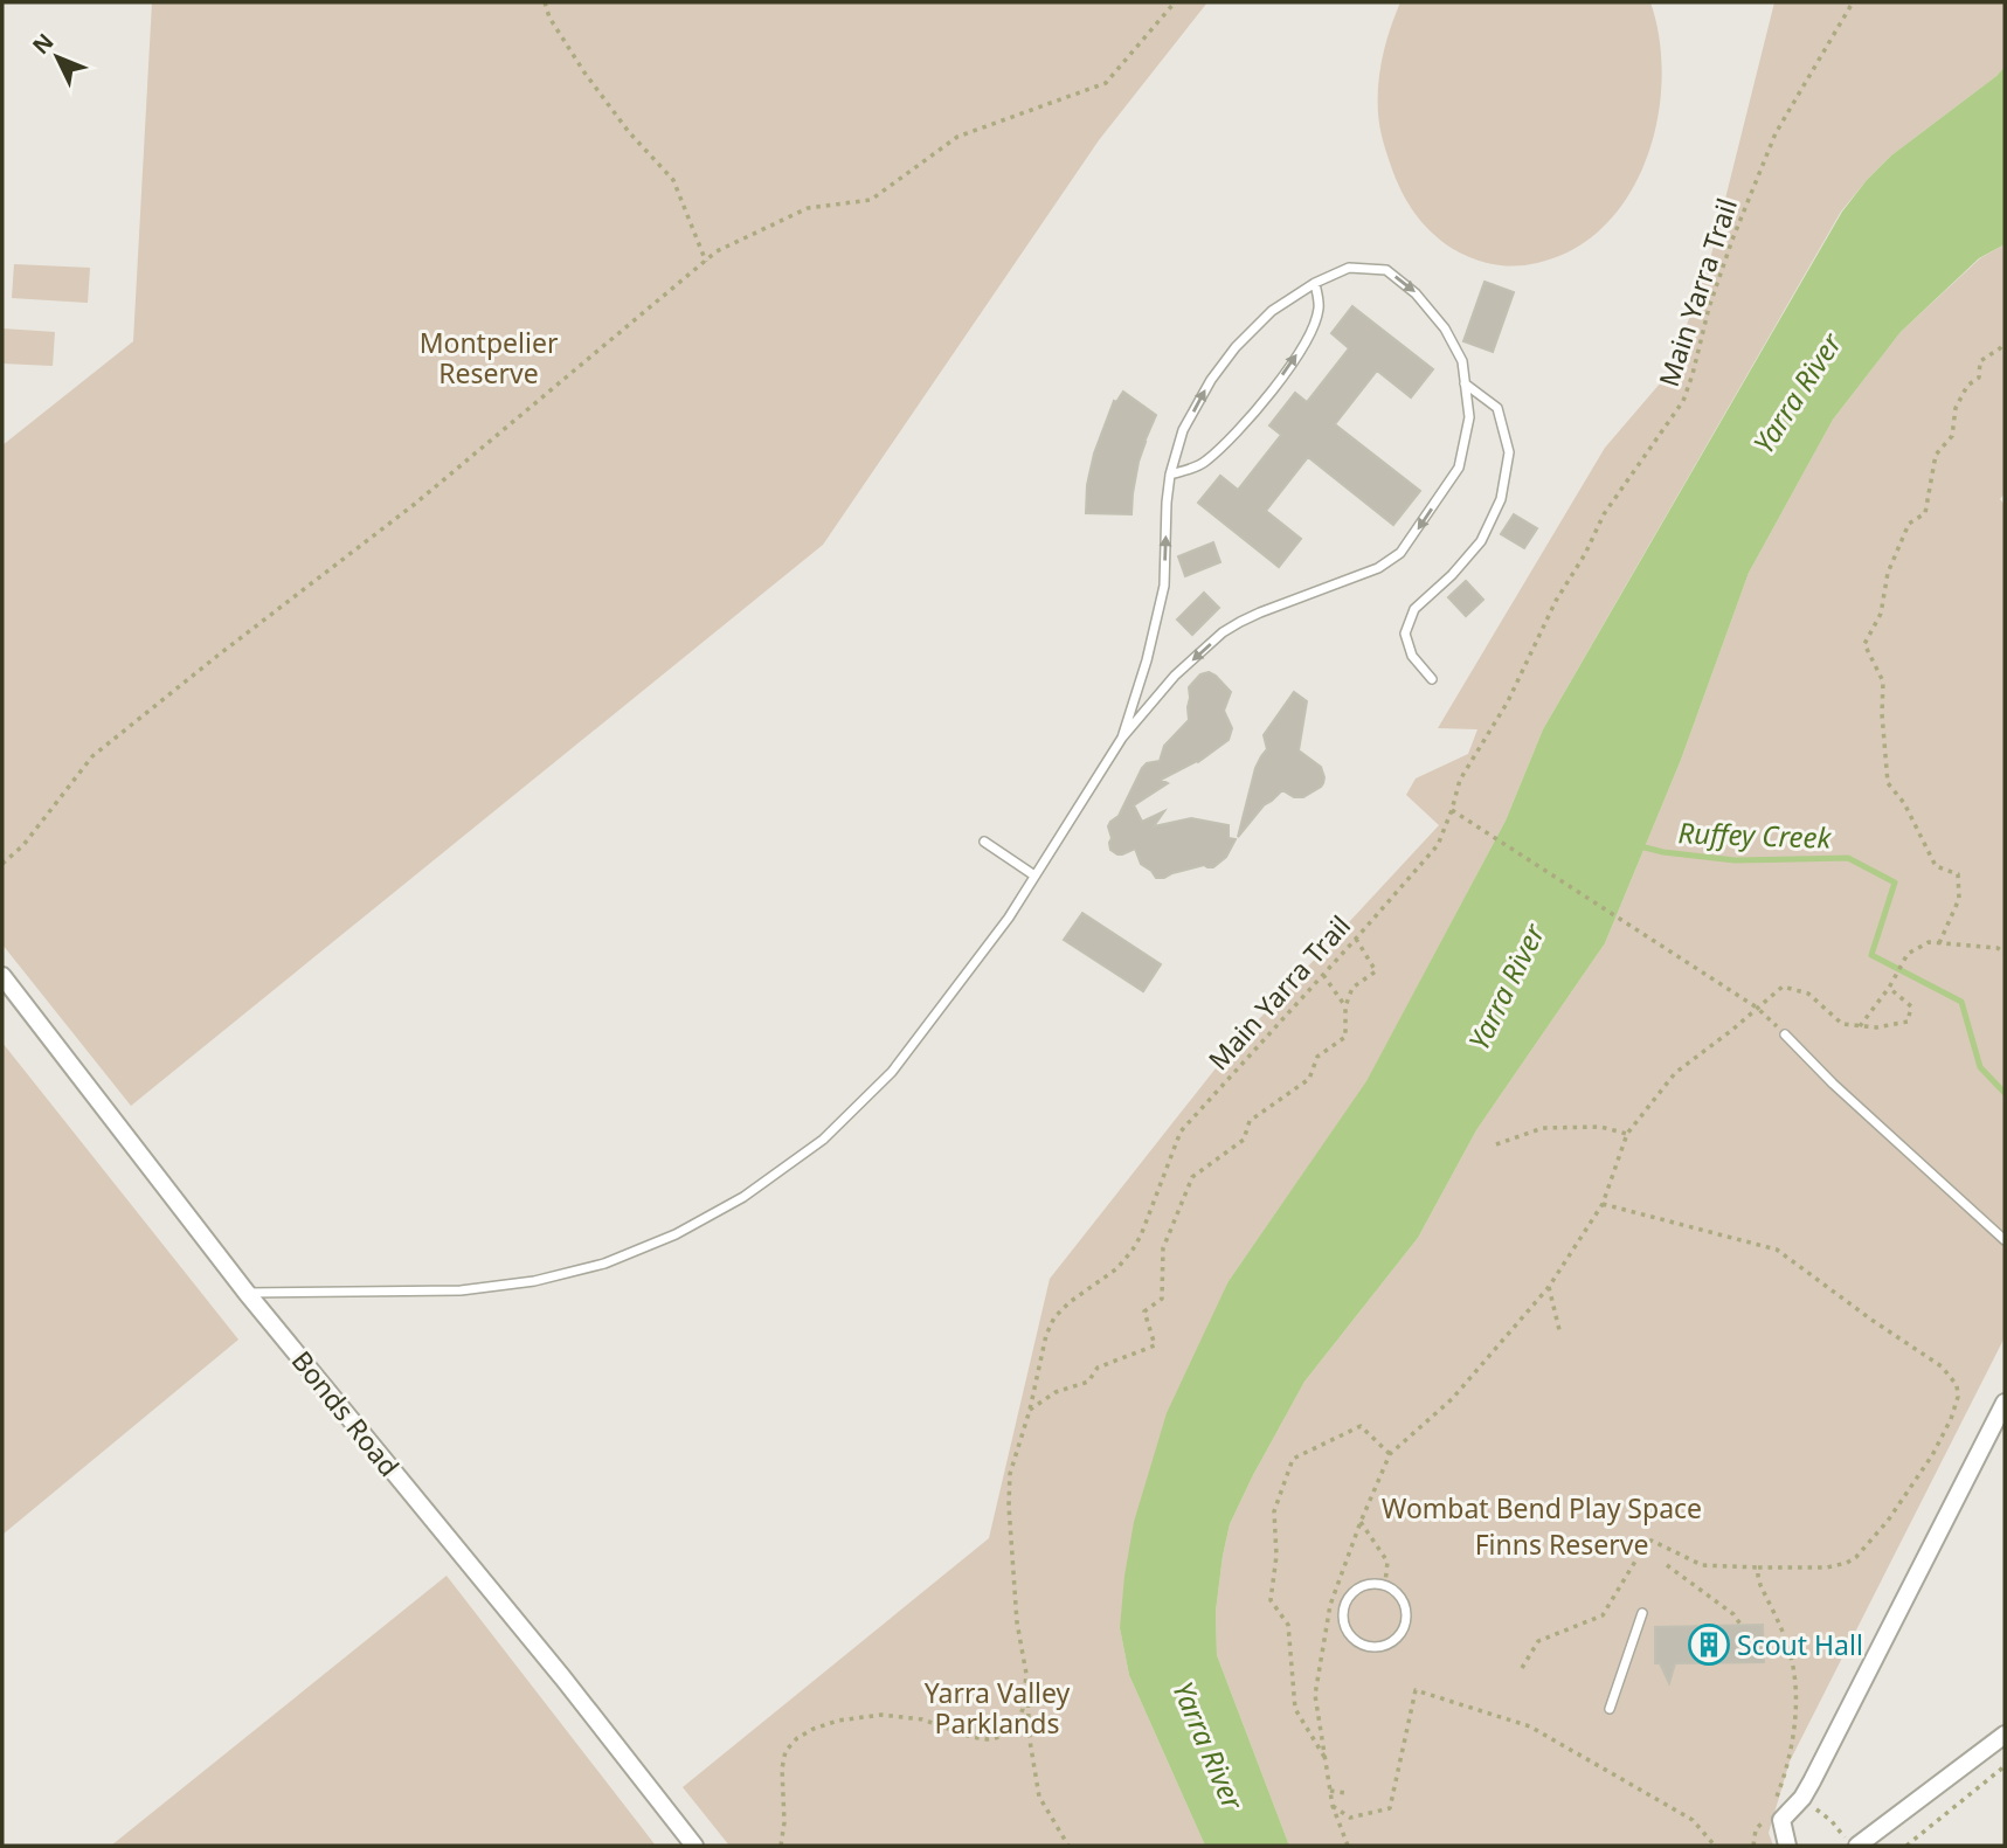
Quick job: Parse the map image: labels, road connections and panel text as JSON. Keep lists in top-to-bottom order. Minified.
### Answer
{"streets":{"street":["Bonds Road"],"path":["Main Yarra Trail"]},"water":["Yarra River","Ruffey Creek"],"parks":["Montpelier Reserve","Wombat Bend Play Space","Finns Reserve","Yarra Valley Parklands"],"places":{"building":["Scout Hall"]},"north":"top left"}
